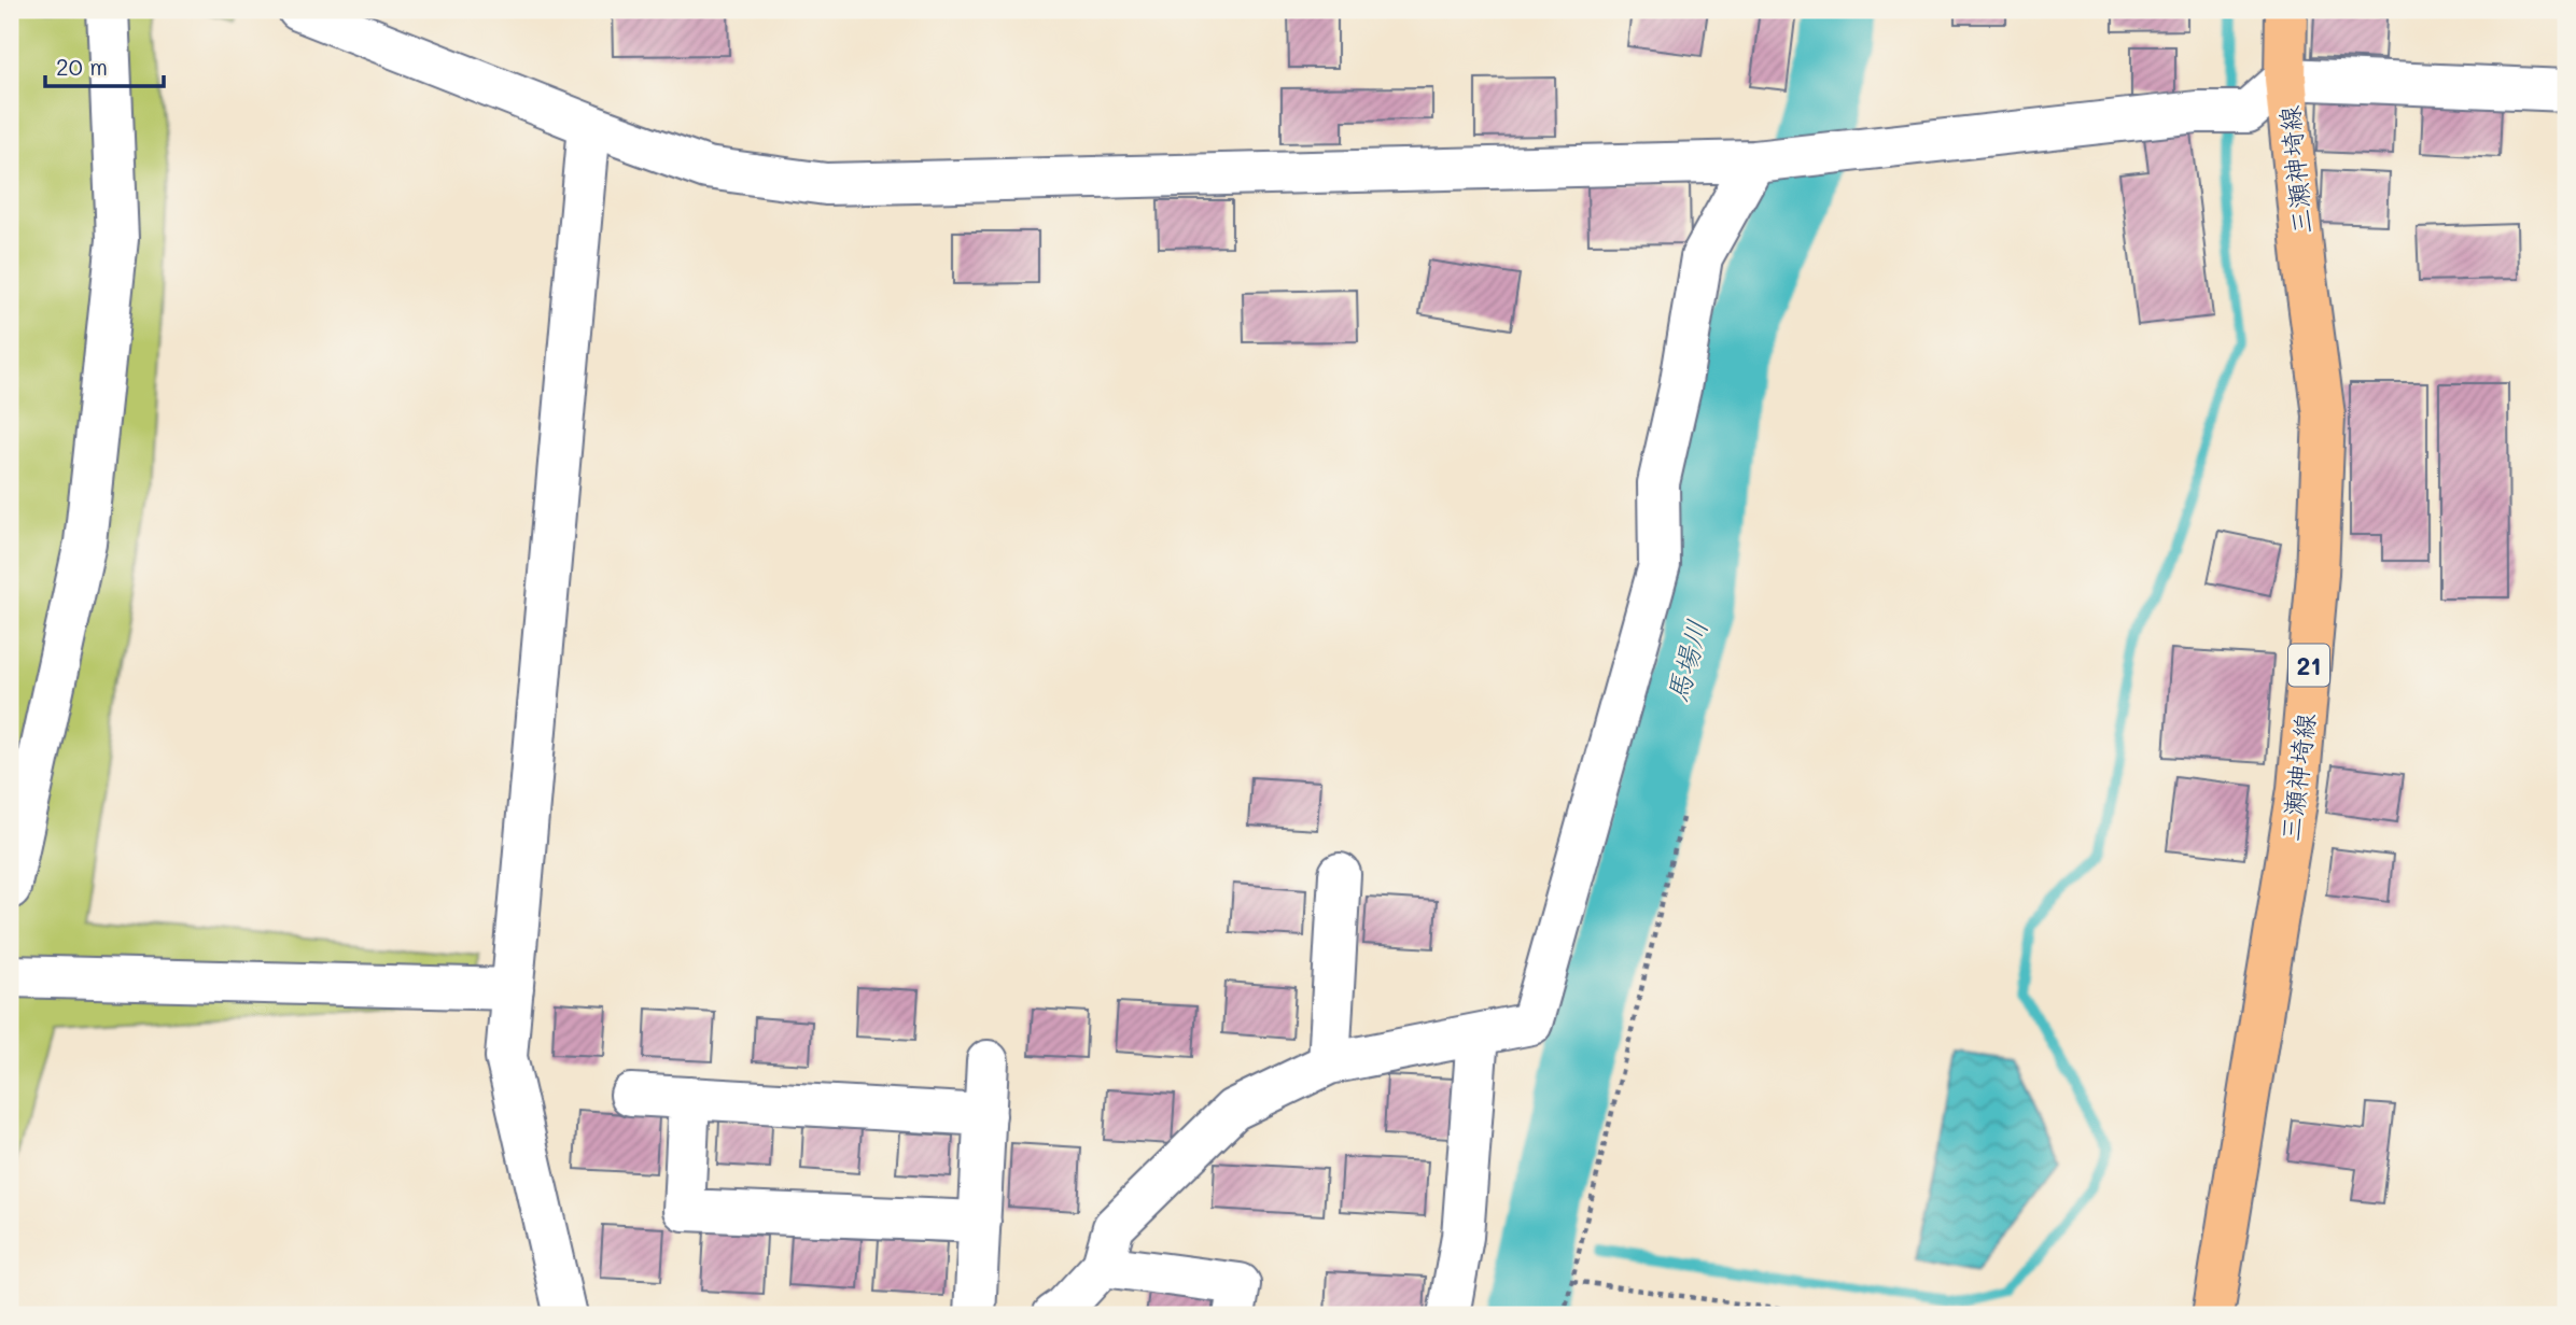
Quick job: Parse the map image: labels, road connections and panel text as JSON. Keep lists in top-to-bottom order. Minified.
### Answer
{"streets":{"main road":["三瀬神埼線","21"]},"water":["馬場川"],"scale_bar":"20 m"}
